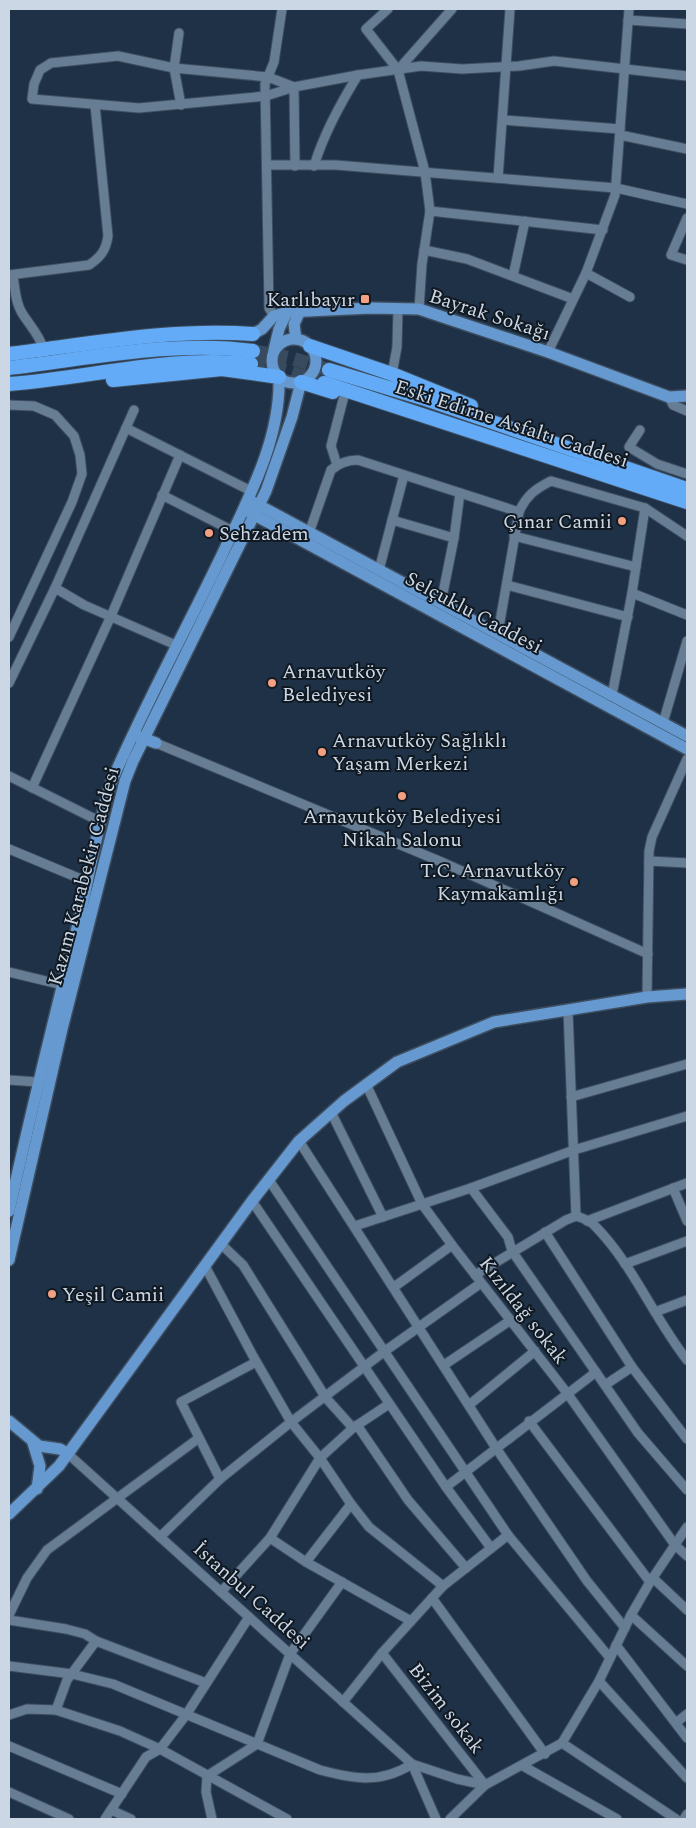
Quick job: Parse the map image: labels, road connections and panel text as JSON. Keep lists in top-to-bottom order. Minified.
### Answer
{"streets":{"highway":["Eski Edirne Asfaltı Caddesi"],"main road":["Bayrak Sokağı","Selçuklu Caddesi","Kazım Karabekir Caddesi"],"street":["Kızıldağ sokak","İstanbul Caddesi","Bizim sokak"]},"crossings":[["Selçuklu Caddesi","Kazım Karabekir Caddesi"]],"places":{"transit":["Karlıbayır"],"other":["Çınar Camii","Sehzadem","Arnavutköy Belediyesi","Arnavutköy Sağlıklı Yaşam Merkezi","Arnavutköy Belediyesi Nikah Salonu","T.C. Arnavutköy Kaymakamlığı","Yeşil Camii"]}}
